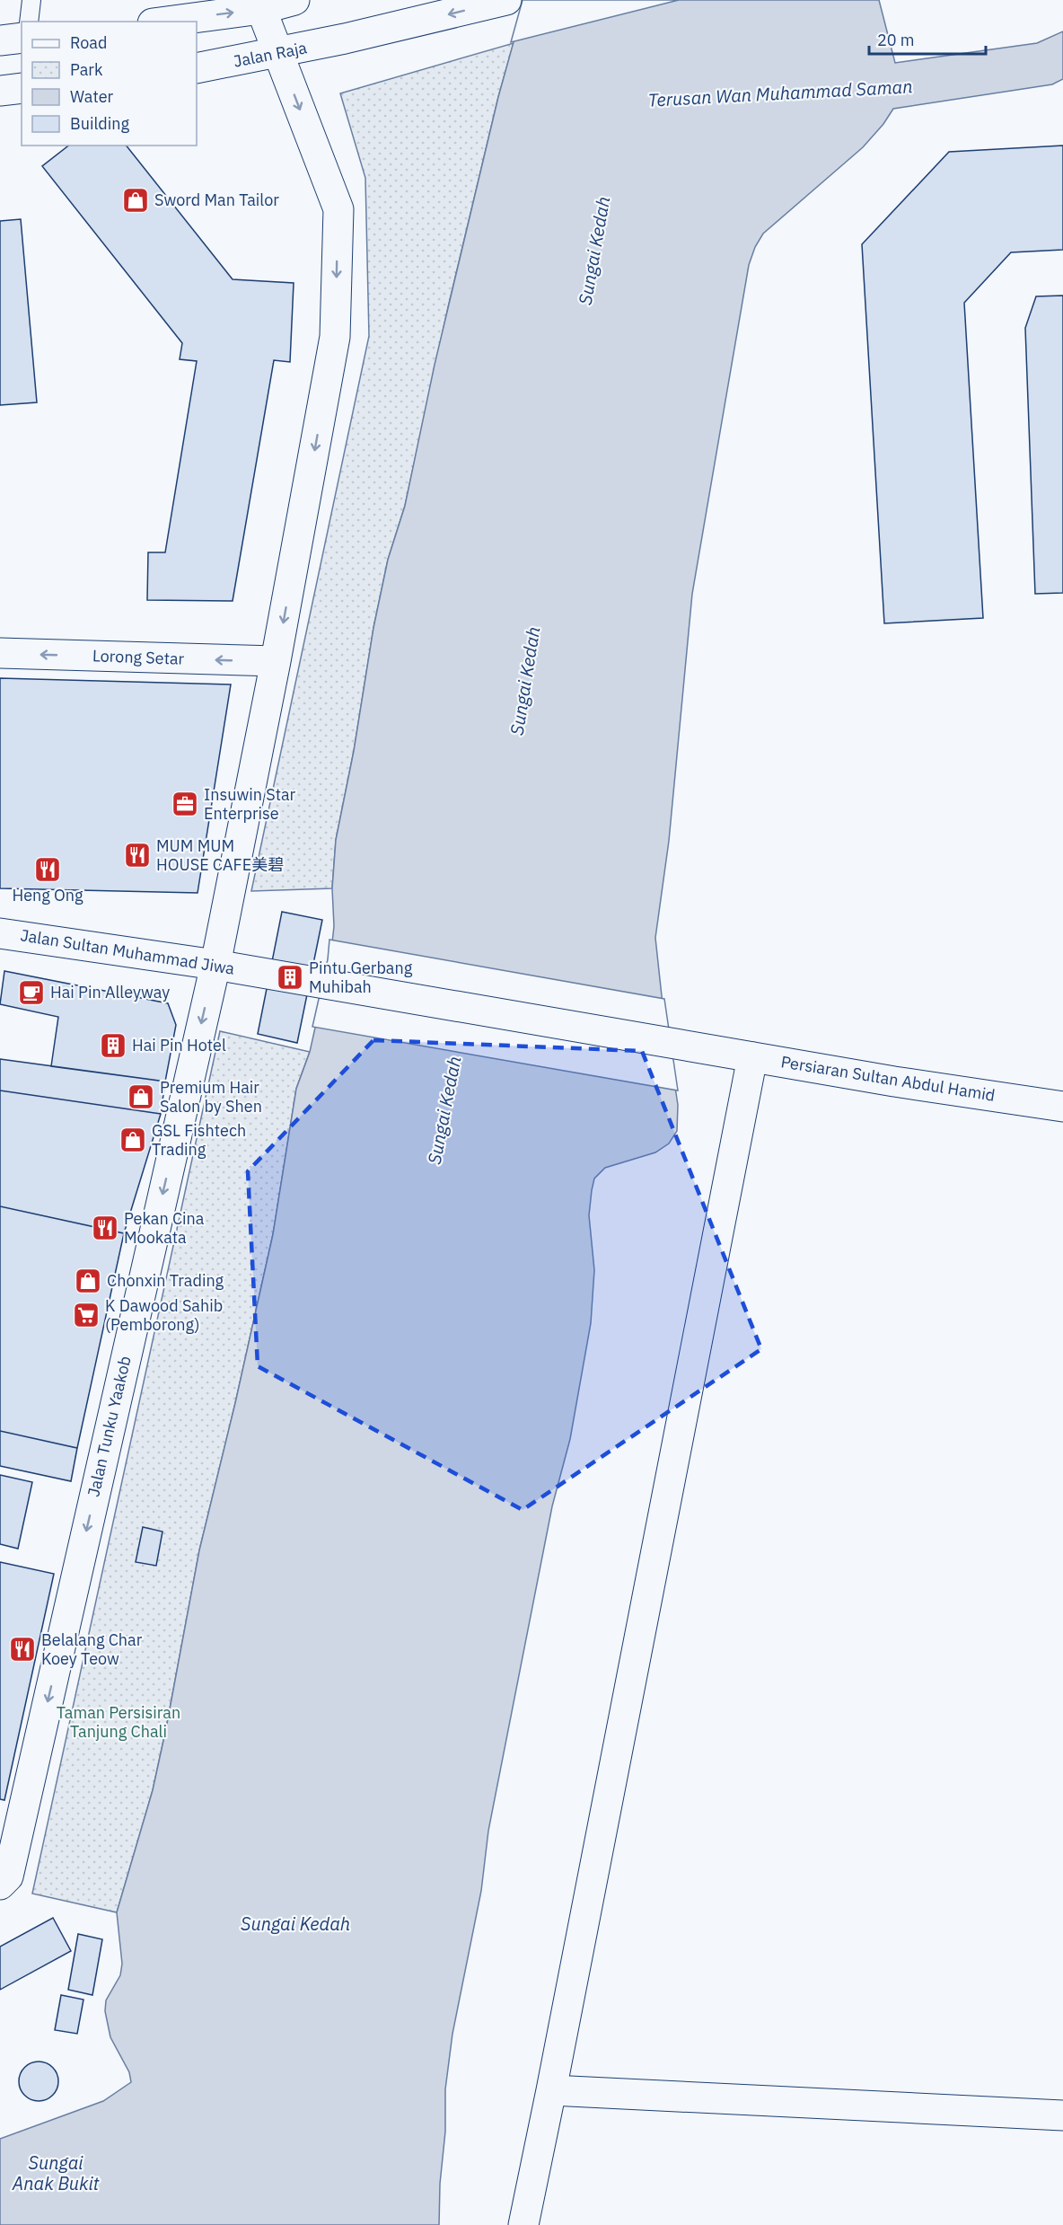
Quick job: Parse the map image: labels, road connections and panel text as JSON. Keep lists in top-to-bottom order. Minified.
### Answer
{"streets":{"street":["Jalan Raja","Lorong Setar","Jalan Sultan Muhammad Jiwa","Persiaran Sultan Abdul Hamid","Jalan Tunku Yaakob"]},"crossings":[["Jalan Raja","Jalan Tunku Yaakob"],["Lorong Setar","Jalan Tunku Yaakob"],["Jalan Sultan Muhammad Jiwa","Persiaran Sultan Abdul Hamid"],["Jalan Sultan Muhammad Jiwa","Jalan Tunku Yaakob"]],"one_way":["Jalan Raja","Lorong Setar","Jalan Tunku Yaakob"],"water":["Terusan Wan Muhammad Saman","Sungai Kedah","Sungai Anak Bukit"],"parks":["Taman Persisiran Tanjung Chali"],"places":{"shop":["Sword Man Tailor","Premium Hair Salon by Shen","GSL Fishtech Trading","Chonxin Trading"],"office":["Insuwin Star Enterprise"],"restaurant":["MUM MUM HOUSE CAFE美碧","Heng Ong","Pekan Cina Mookata","Belalang Char Koey Teow"],"building":["Pintu Gerbang Muhibah","Hai Pin Hotel"],"cafe":["Hai Pin Alleyway"],"supermarket":["K Dawood Sahib (Pemborong)"]},"legend":["Road","Park","Water","Building"],"scale_bar":"20 m"}
